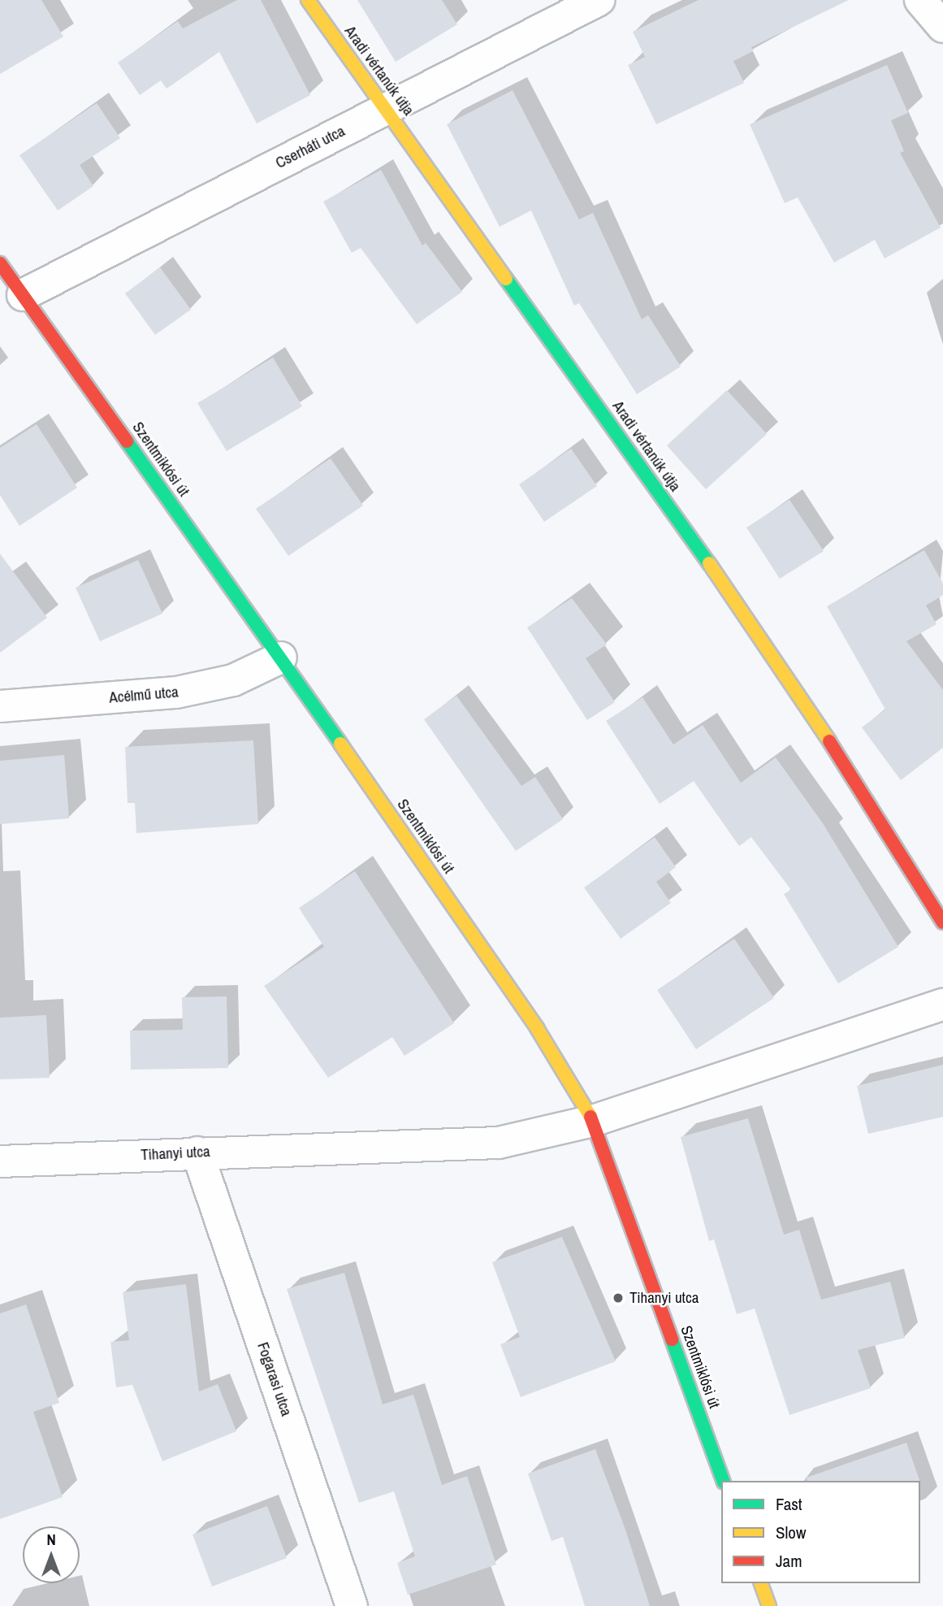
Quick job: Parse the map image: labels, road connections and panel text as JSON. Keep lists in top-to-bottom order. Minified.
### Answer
{"streets":{"street":["Aradi vértanúk útja","Cserháti utca","Szentmiklósi út","Acélmű utca","Tihanyi utca","Fogarasi utca"]},"crossings":[["Aradi vértanúk útja","Cserháti utca"],["Cserháti utca","Szentmiklósi út"],["Szentmiklósi út","Acélmű utca"],["Szentmiklósi út","Tihanyi utca"],["Tihanyi utca","Fogarasi utca"]],"places":["Tihanyi utca"],"legend":["Fast","Slow","Jam"],"north":"top"}
